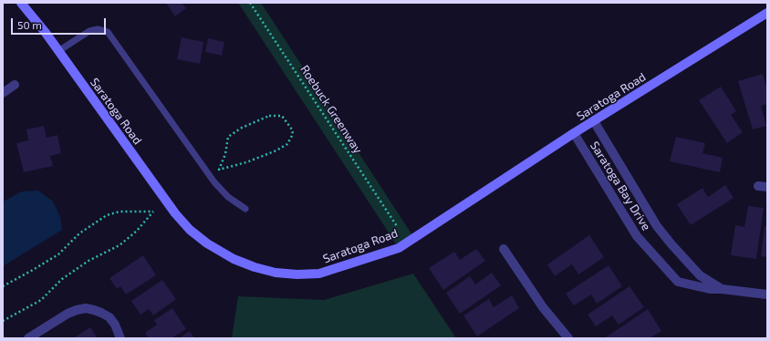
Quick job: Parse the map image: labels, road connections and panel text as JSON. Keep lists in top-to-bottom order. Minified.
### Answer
{"streets":{"street":["Saratoga Road","Saratoga Bay Drive"],"path":["Roebuck Greenway"]},"crossings":[["Saratoga Road","Saratoga Bay Drive"]],"scale_bar":"50 m"}
